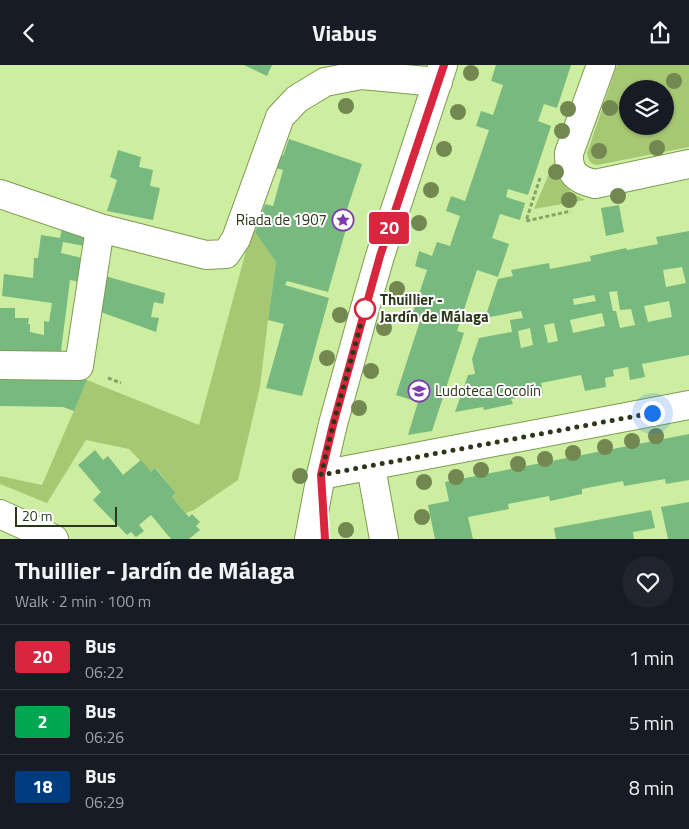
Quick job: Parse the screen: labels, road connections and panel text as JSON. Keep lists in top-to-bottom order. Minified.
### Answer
{"places":{"place":["Riada de 1907"],"other":["Thuillier - Jardín de Málaga"],"school or university":["Ludoteca Cocolín"]},"lines":["bus line 20"],"scale_bar":"20 m","page":{"header":"Viabus","on_map":"20","scale":"20 m","heading":["Thuillier - Jardín de Málaga","Walk · 2 min · 100 m"],"list":[{"mark":"20","name":"Bus","note":"06:22","value":"1 min"},{"mark":"2","name":"Bus","note":"06:26","value":"5 min"},{"mark":"18","name":"Bus","note":"06:29","value":"8 min"}]}}
